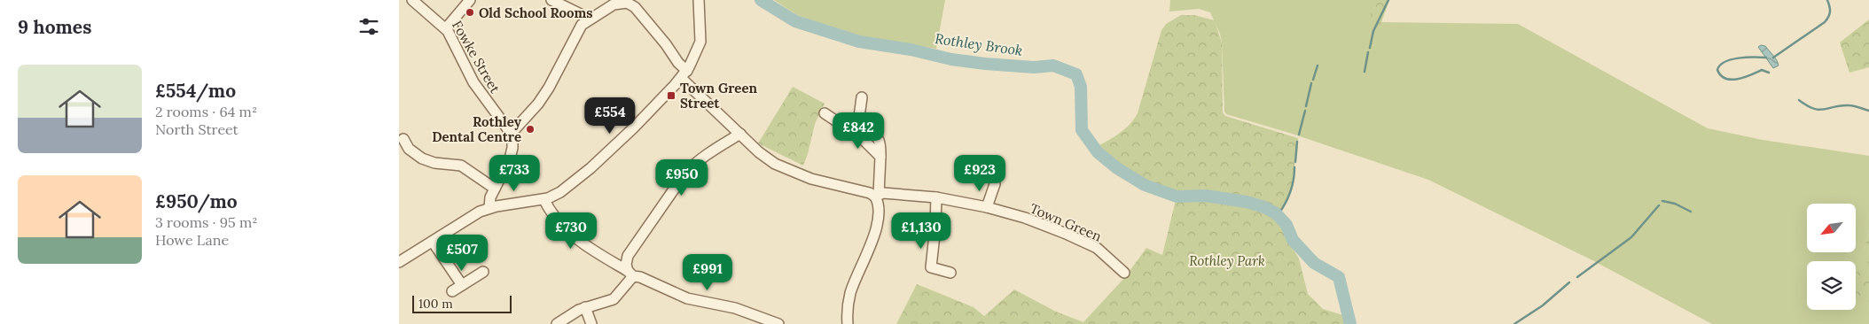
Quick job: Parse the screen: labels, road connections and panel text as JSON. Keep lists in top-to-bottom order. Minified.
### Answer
{"streets":{"street":["Fowke Street","Town Green"]},"water":["Rothley Brook"],"parks":["Rothley Park"],"places":{"other":["Old School Rooms","Rothley Dental Centre"],"transit":["Town Green Street"]},"scale_bar":"100 m","north":"bottom left","page":{"heading":"9 homes","list":[{"name":"£554/mo","note":"2 rooms · 64 m² · North Street"},{"name":"£950/mo","note":"3 rooms · 95 m² · Howe Lane"}],"price":["£554","£842","£733","£923","£950","£730","£1,130","£507","£991"],"scale":"100 m"}}
